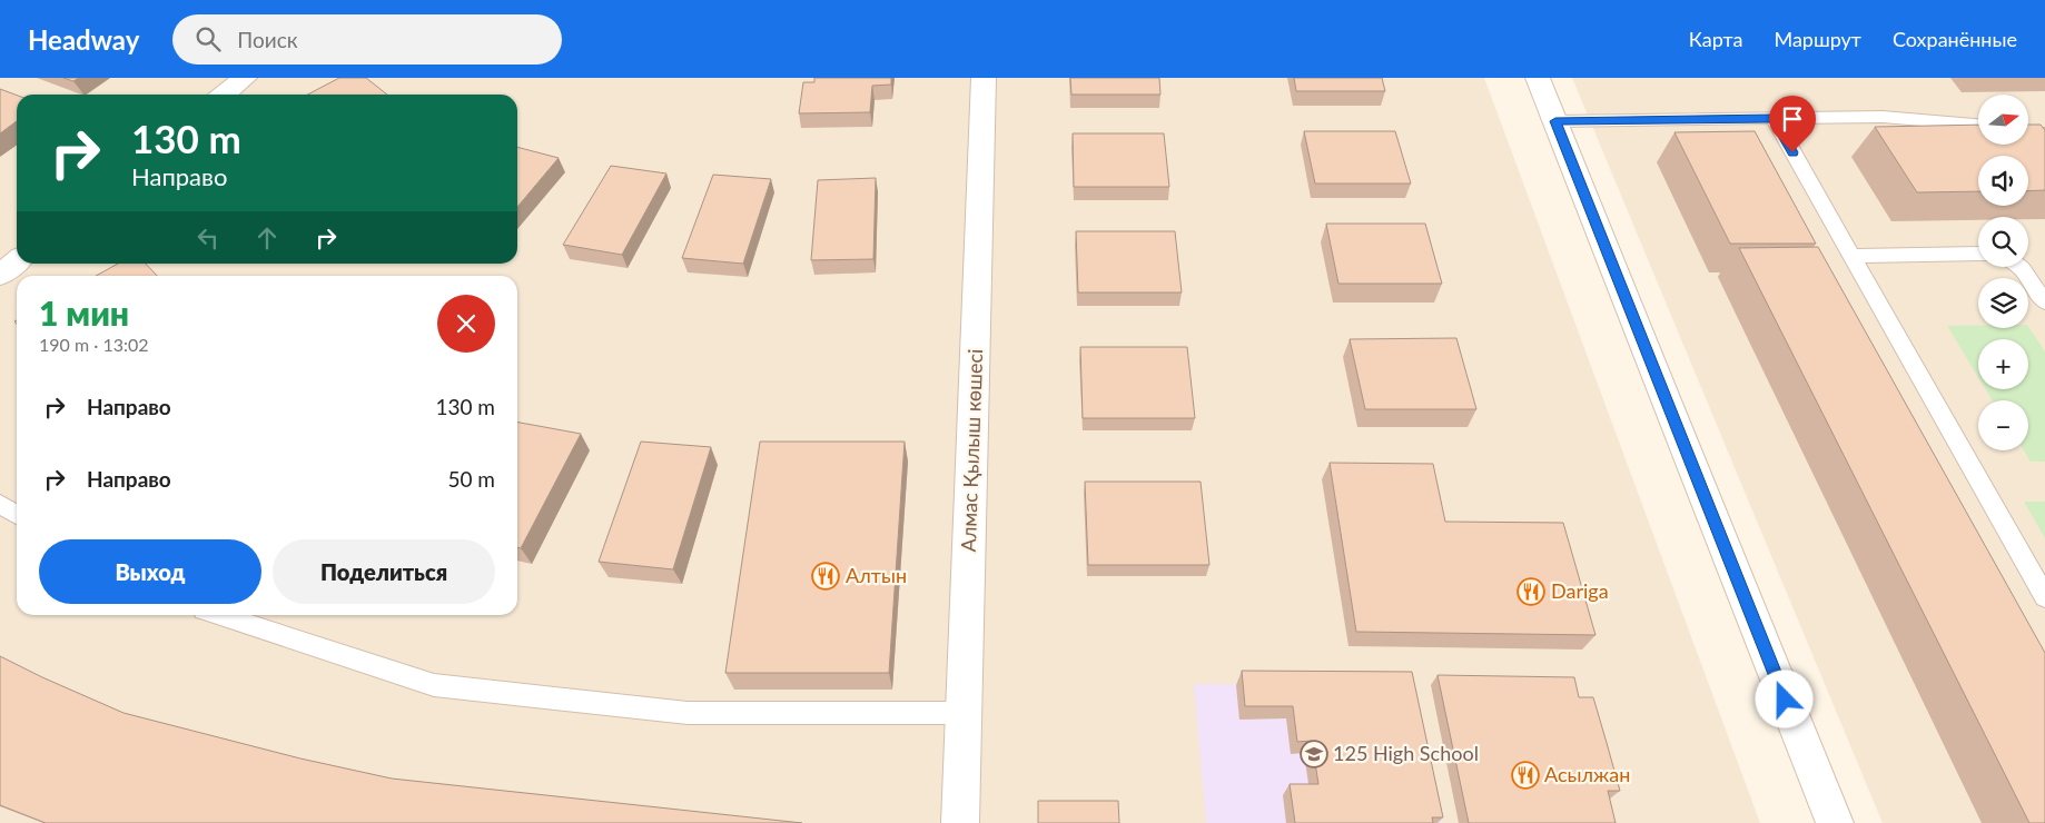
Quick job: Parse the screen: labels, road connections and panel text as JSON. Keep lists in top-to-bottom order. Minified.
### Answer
{"streets":{"street":["Алмас Қылыш көшесі"]},"places":{"restaurant":["Алтын","Dariga","Асылжан"],"school or university":["125 High School"]},"north":"right","page":{"header":"Headway","search":"Поиск","nav":["Карта","Маршрут","Сохранённые"],"map_buttons":["+","−"],"turn":["130 m","Направо"],"heading":["1 мин","190 m · 13:02"],"list":[{"name":"Направо","value":"130 m"},{"name":"Направо","value":"50 m"}],"buttons":["Выход","Поделиться"]}}
